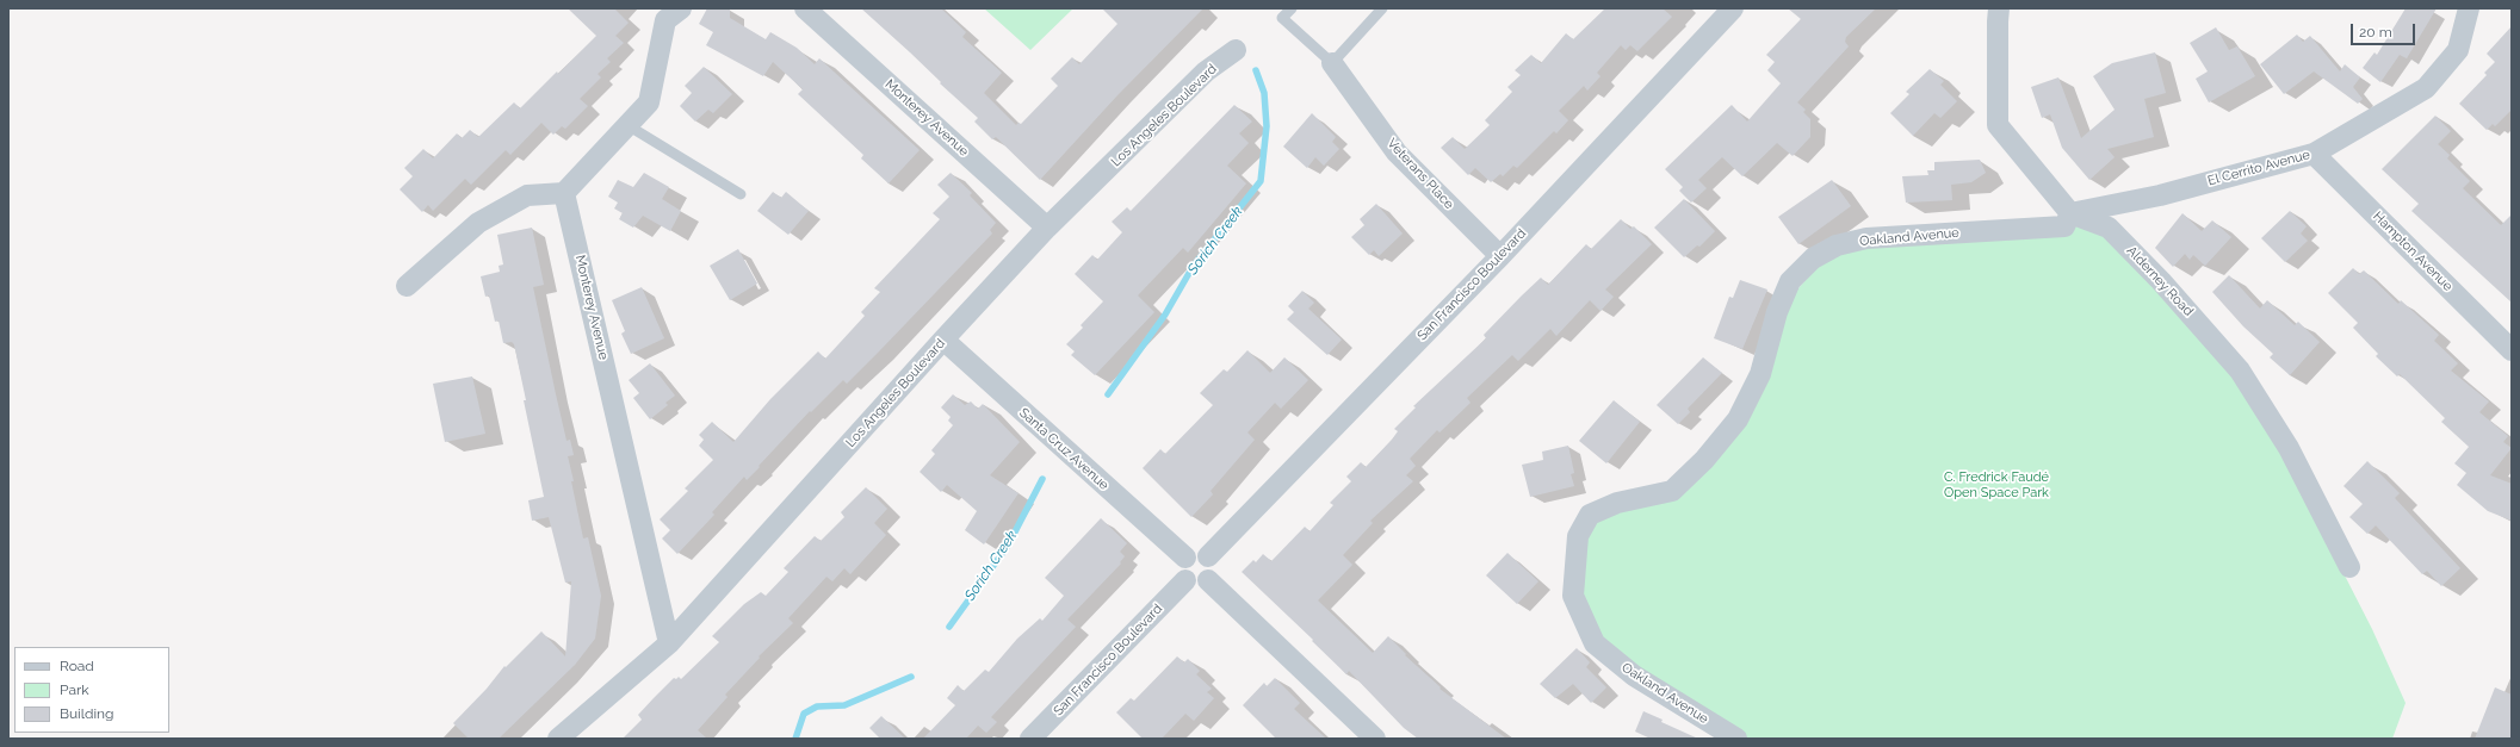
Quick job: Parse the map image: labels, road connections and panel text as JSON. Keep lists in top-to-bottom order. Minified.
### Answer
{"streets":{"street":["Los Angeles Boulevard","Monterey Avenue","El Cerrito Avenue","Veterans Place","Oakland Avenue","Hampton Avenue","Alderney Road","San Francisco Boulevard","Santa Cruz Avenue"]},"crossings":[["Los Angeles Boulevard","Monterey Avenue"],["Los Angeles Boulevard","Santa Cruz Avenue"],["El Cerrito Avenue","Oakland Avenue"],["El Cerrito Avenue","Hampton Avenue"],["El Cerrito Avenue","Alderney Road"],["Veterans Place","San Francisco Boulevard"],["Oakland Avenue","Alderney Road"],["San Francisco Boulevard","Santa Cruz Avenue"]],"water":["Sorich Creek"],"parks":["C. Fredrick Faudé Open Space Park"],"legend":["Road","Park","Building"],"scale_bar":"20 m"}
